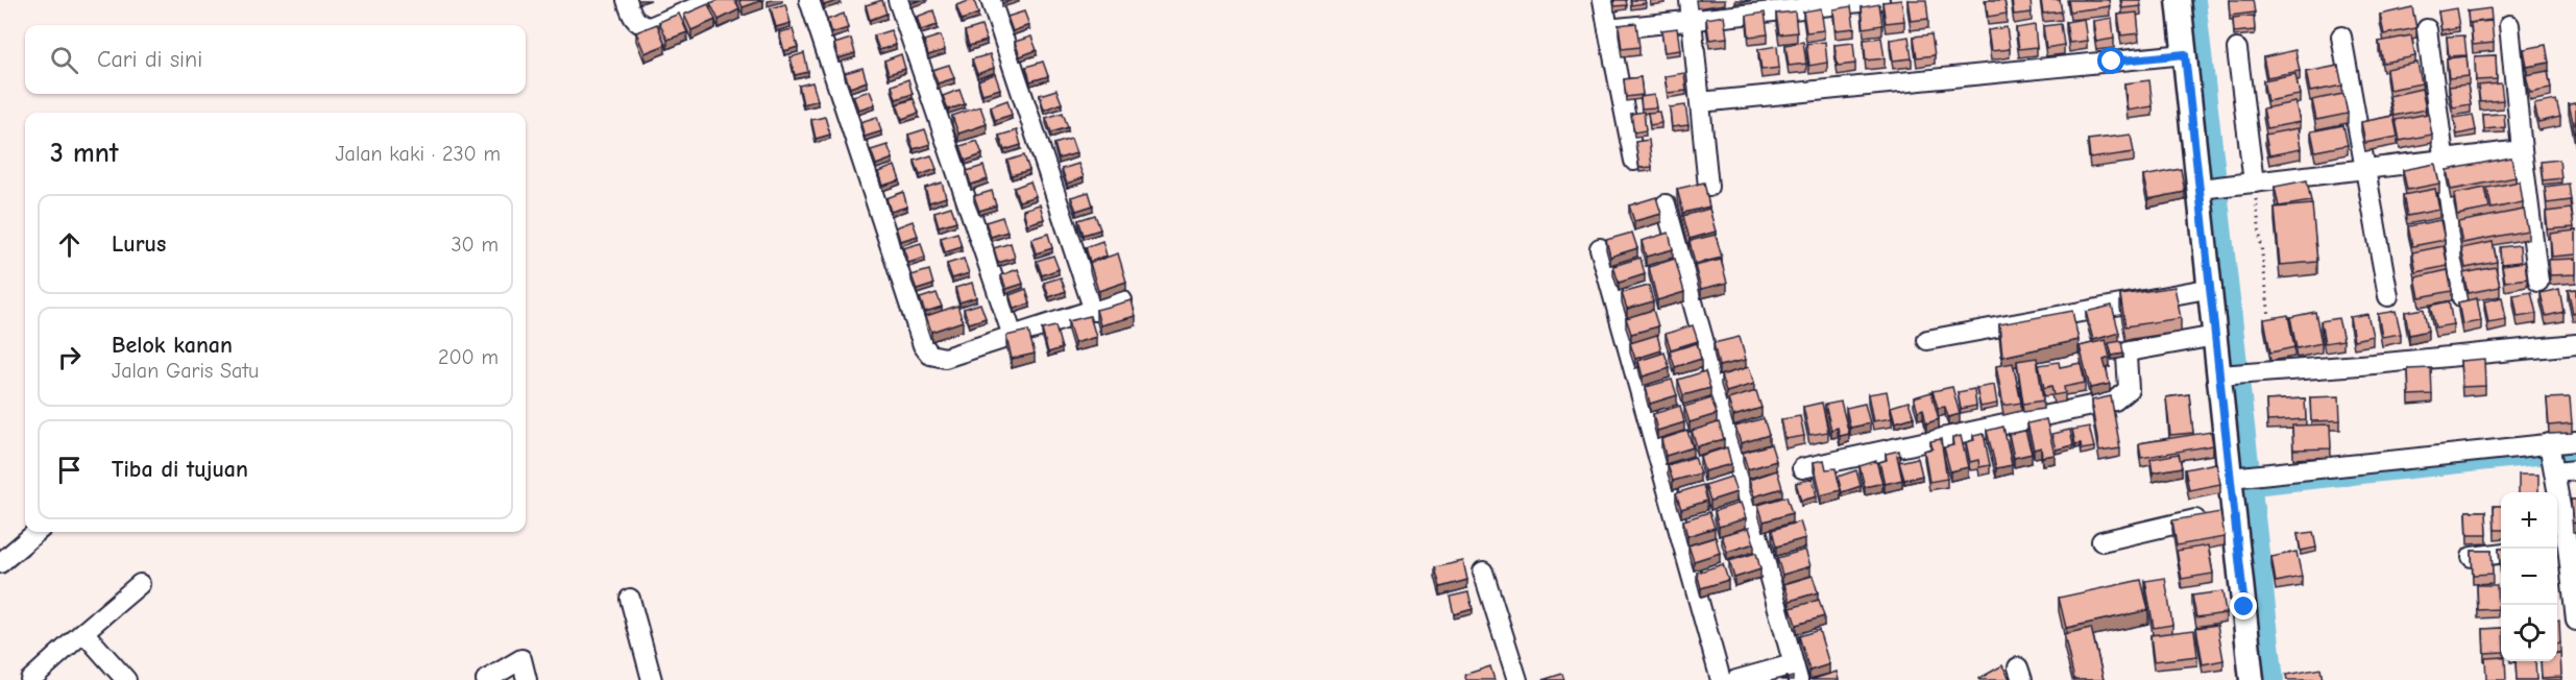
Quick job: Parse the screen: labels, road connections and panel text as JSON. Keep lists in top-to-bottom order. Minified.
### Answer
{"page":{"search":"Cari di sini","heading":["3 mnt","Jalan kaki · 230 m"],"list":[["Lurus","30 m"],["Belok kanan","Jalan Garis Satu","200 m"],"Tiba di tujuan"],"map_buttons":["+","−"]}}
